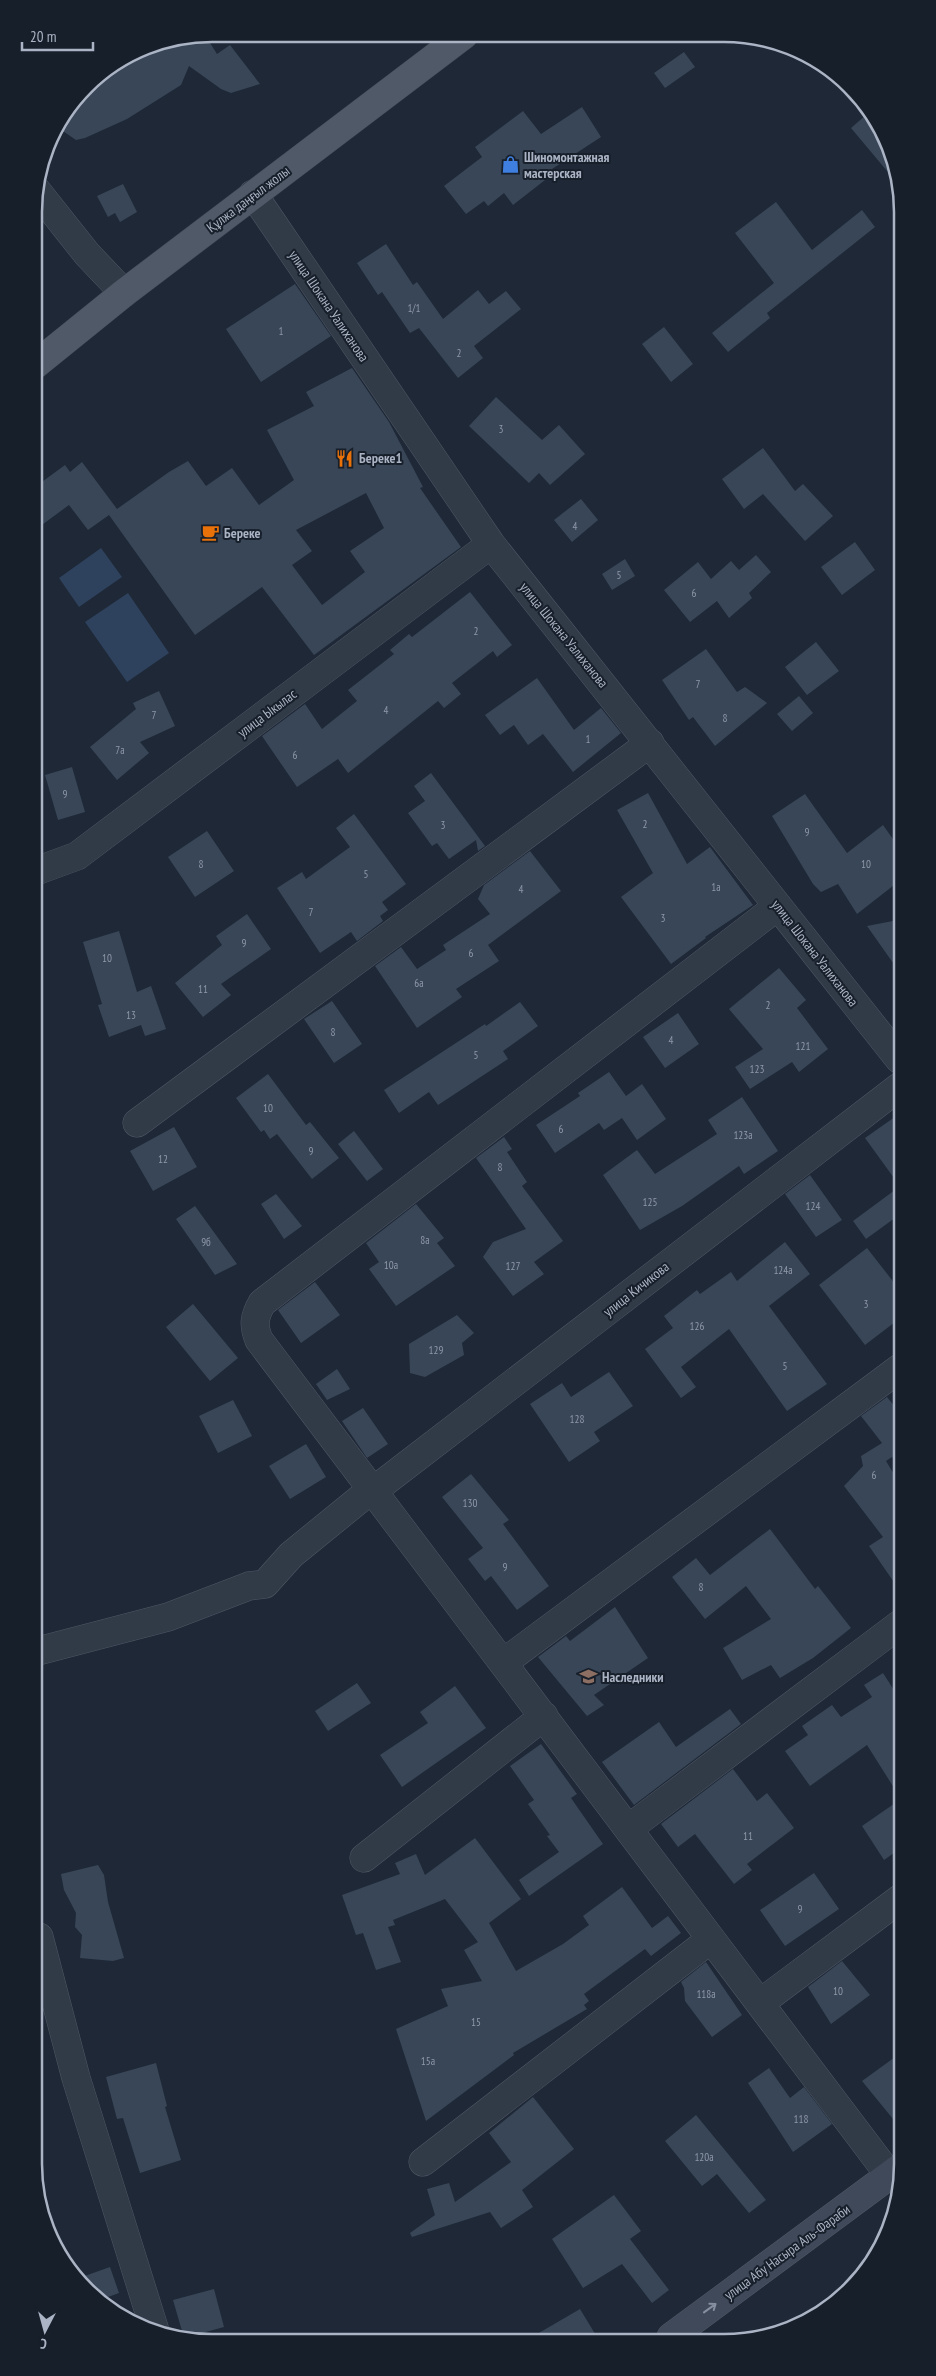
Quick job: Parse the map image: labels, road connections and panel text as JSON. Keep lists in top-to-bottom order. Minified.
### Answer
{"streets":{"main road":["Құлжа даңғыл жолы"],"street":["улица Шокана Уалиханова","улица Ыкылас","улица Кичикова","улица Абу Насыра Аль-Фараби"]},"crossings":[["Құлжа даңғыл жолы","улица Шокана Уалиханова"],["улица Шокана Уалиханова","улица Ыкылас"]],"one_way":["улица Абу Насыра Аль-Фараби"],"places":{"shop":["Шиномонтажная мастерская"],"restaurant":["Береке1"],"cafe":["Береке"],"school or university":["Наследники"]},"house_numbers":["1/1","1","2","3","4","5","6","2","7","4","7","8","1","7а","6","9","2","3","9","8","10","5","1а","4","7","3","9","6","10","6а","11","2","13","8","4","121","5","123","10","6","123а","9","12","8","125","124","8а","9б","10а","127","124а","3","126","129","5","128","6","130","9","8","11","9","10","118а","15","15а","118","120а"],"scale_bar":"20 m","north":"bottom"}
